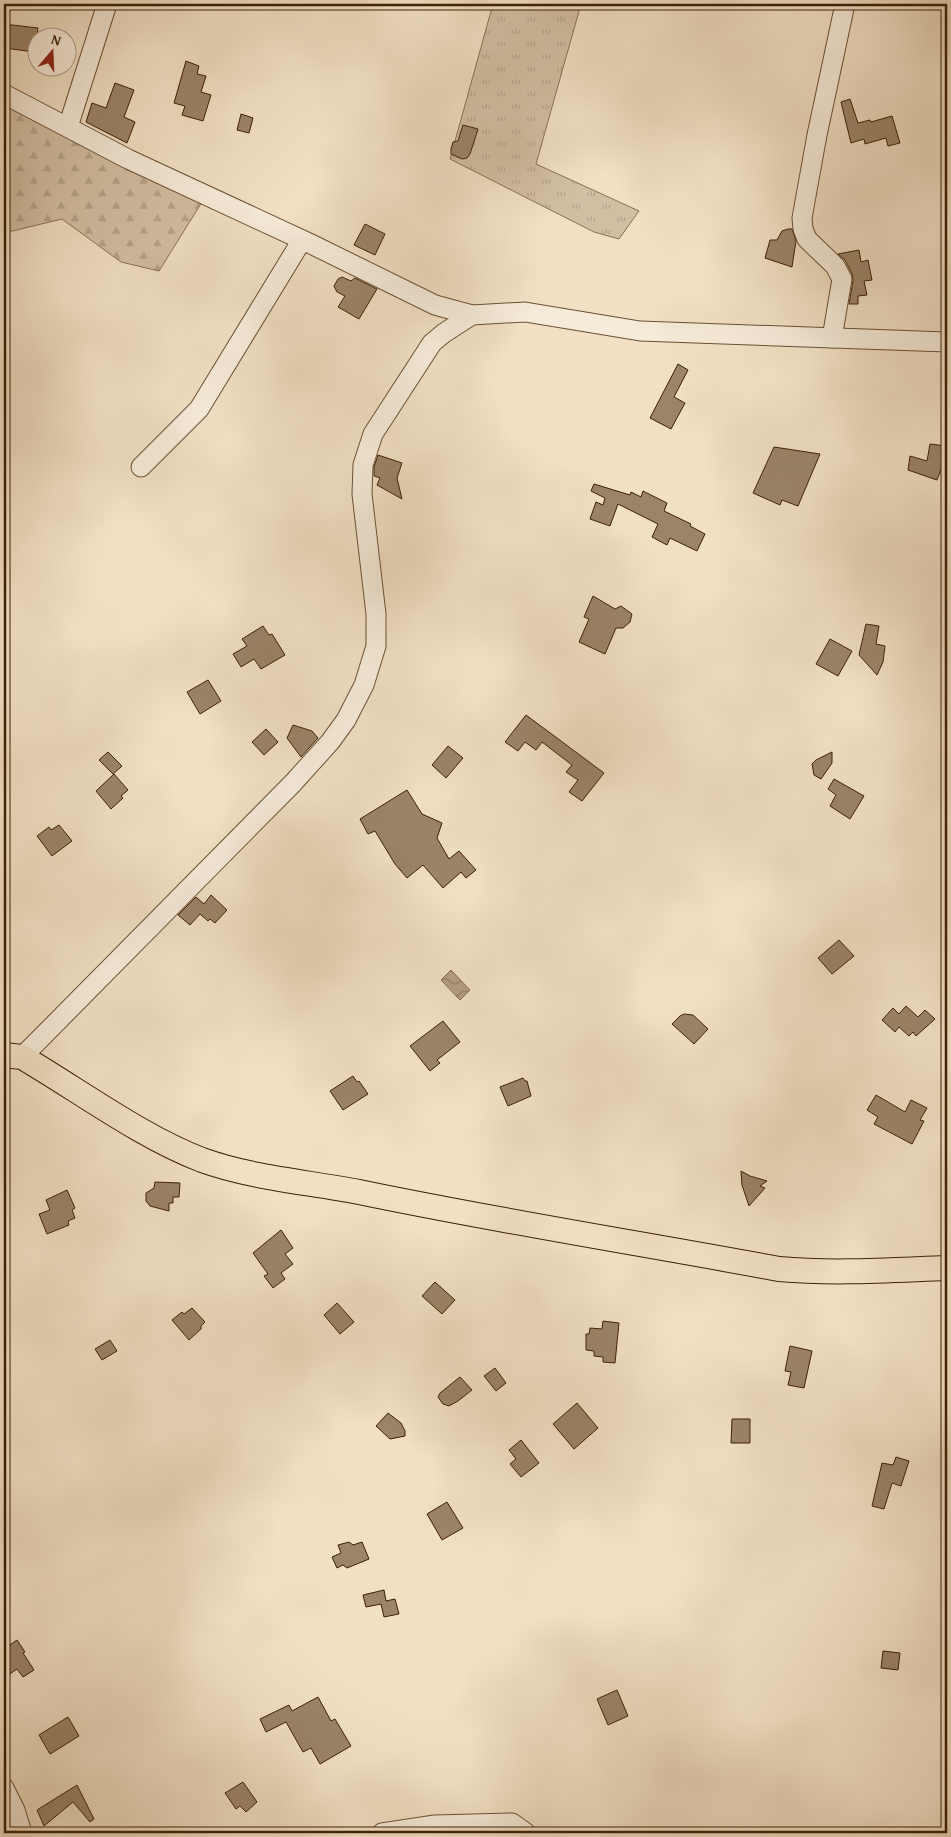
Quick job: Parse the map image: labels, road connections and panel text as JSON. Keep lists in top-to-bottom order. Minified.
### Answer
{"north":"top"}
